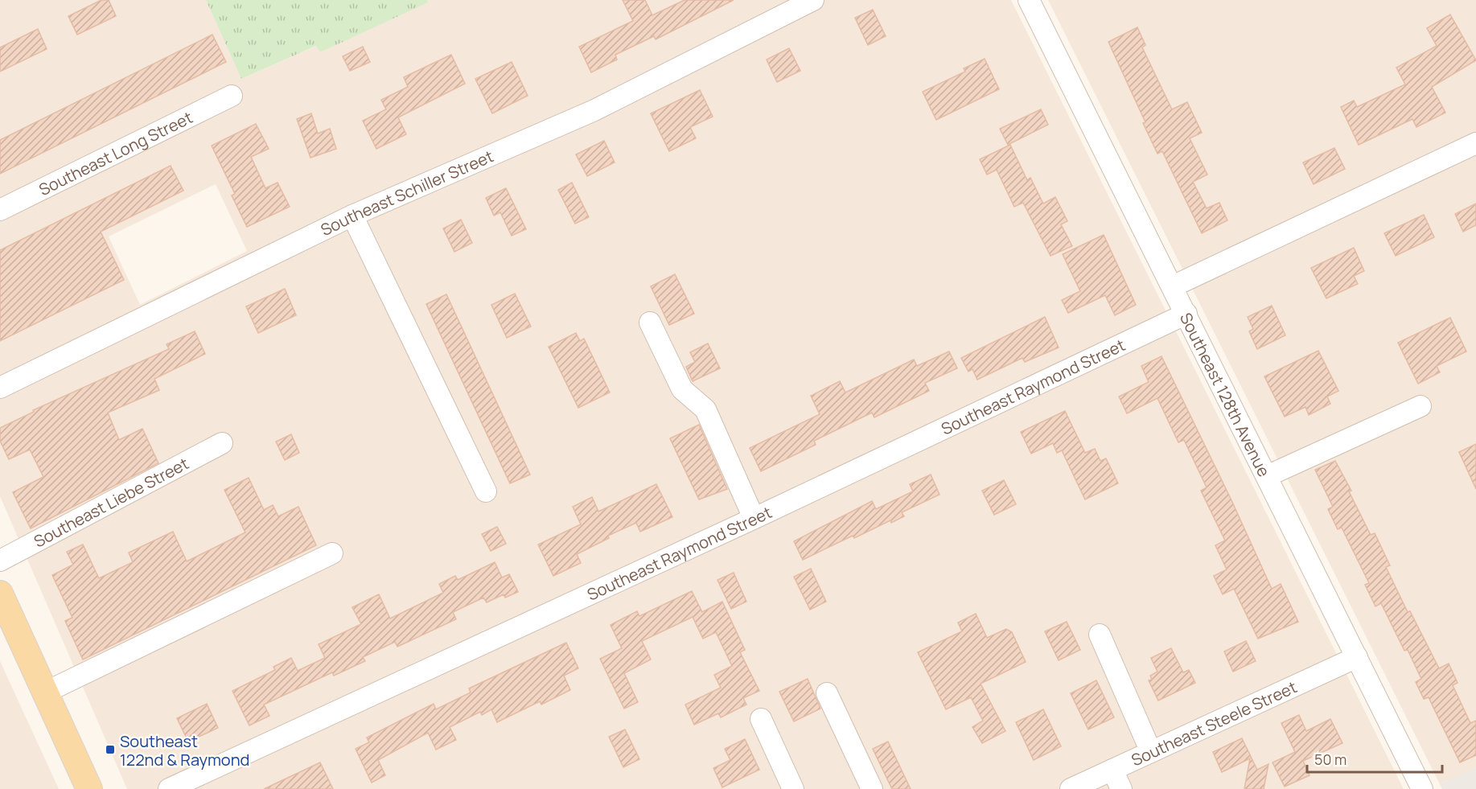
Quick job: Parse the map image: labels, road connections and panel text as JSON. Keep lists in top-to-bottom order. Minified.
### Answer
{"streets":{"street":["Southeast Long Street","Southeast Schiller Street","Southeast Raymond Street","Southeast 128th Avenue","Southeast Liebe Street","Southeast Steele Street"]},"crossings":[["Southeast Raymond Street","Southeast 128th Avenue"],["Southeast 128th Avenue","Southeast Steele Street"]],"places":{"transit":["Southeast 122nd & Raymond"]},"scale_bar":"50 m"}
